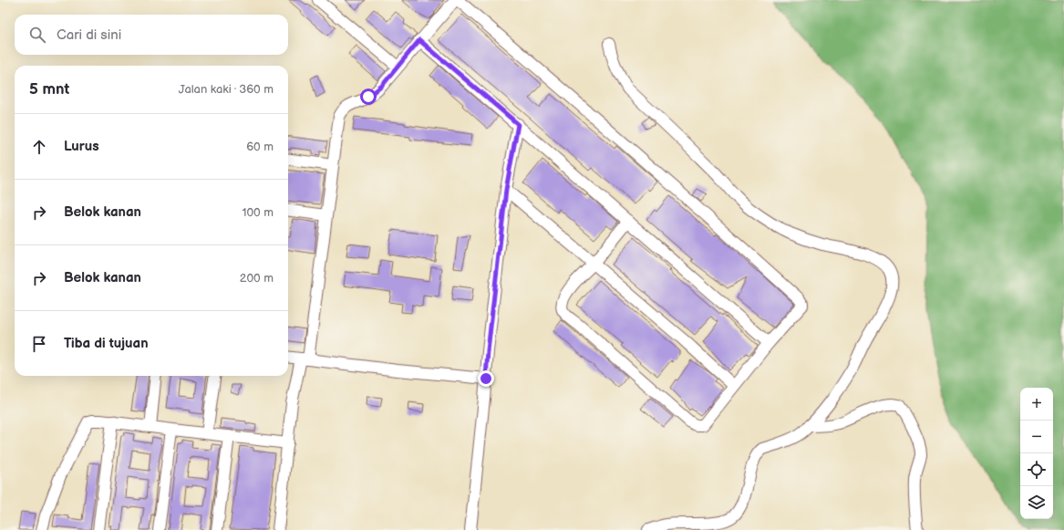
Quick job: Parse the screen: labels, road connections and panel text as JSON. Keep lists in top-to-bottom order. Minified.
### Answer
{"page":{"search":"Cari di sini","heading":["5 mnt","Jalan kaki · 360 m"],"list":[["Lurus","60 m"],["Belok kanan","100 m"],["Belok kanan","200 m"],"Tiba di tujuan"],"map_buttons":["+","−"]}}
